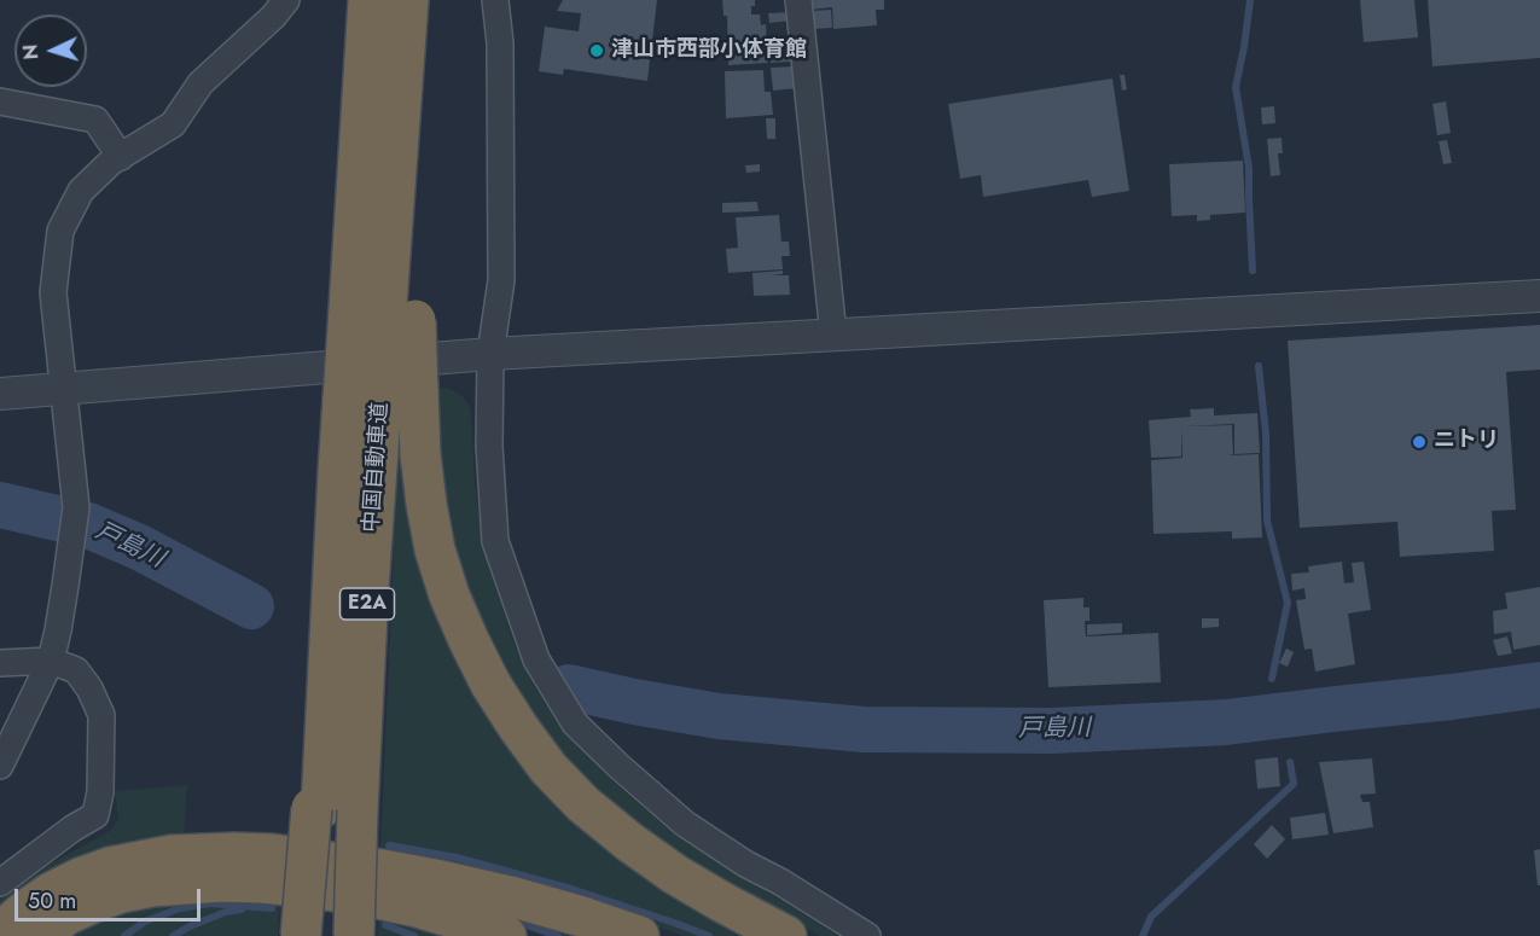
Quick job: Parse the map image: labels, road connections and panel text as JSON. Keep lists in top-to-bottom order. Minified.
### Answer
{"streets":{"highway":["中国自動車道","E2A"]},"water":["戸島川"],"places":["津山市西部小体育館","ニトリ"],"scale_bar":"50 m","north":"left"}
